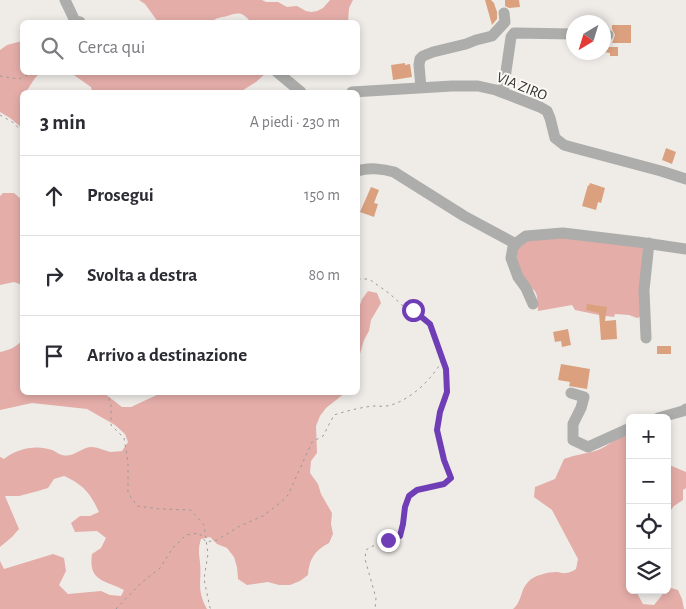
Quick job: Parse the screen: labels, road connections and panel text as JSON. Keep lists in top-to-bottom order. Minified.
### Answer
{"streets":{"street":["VIA ZIRO"]},"north":"bottom left","page":{"search":"Cerca qui","heading":["3 min","A piedi · 230 m"],"list":[["Prosegui","150 m"],["Svolta a destra","80 m"],"Arrivo a destinazione"],"map_buttons":["+","−"]}}
